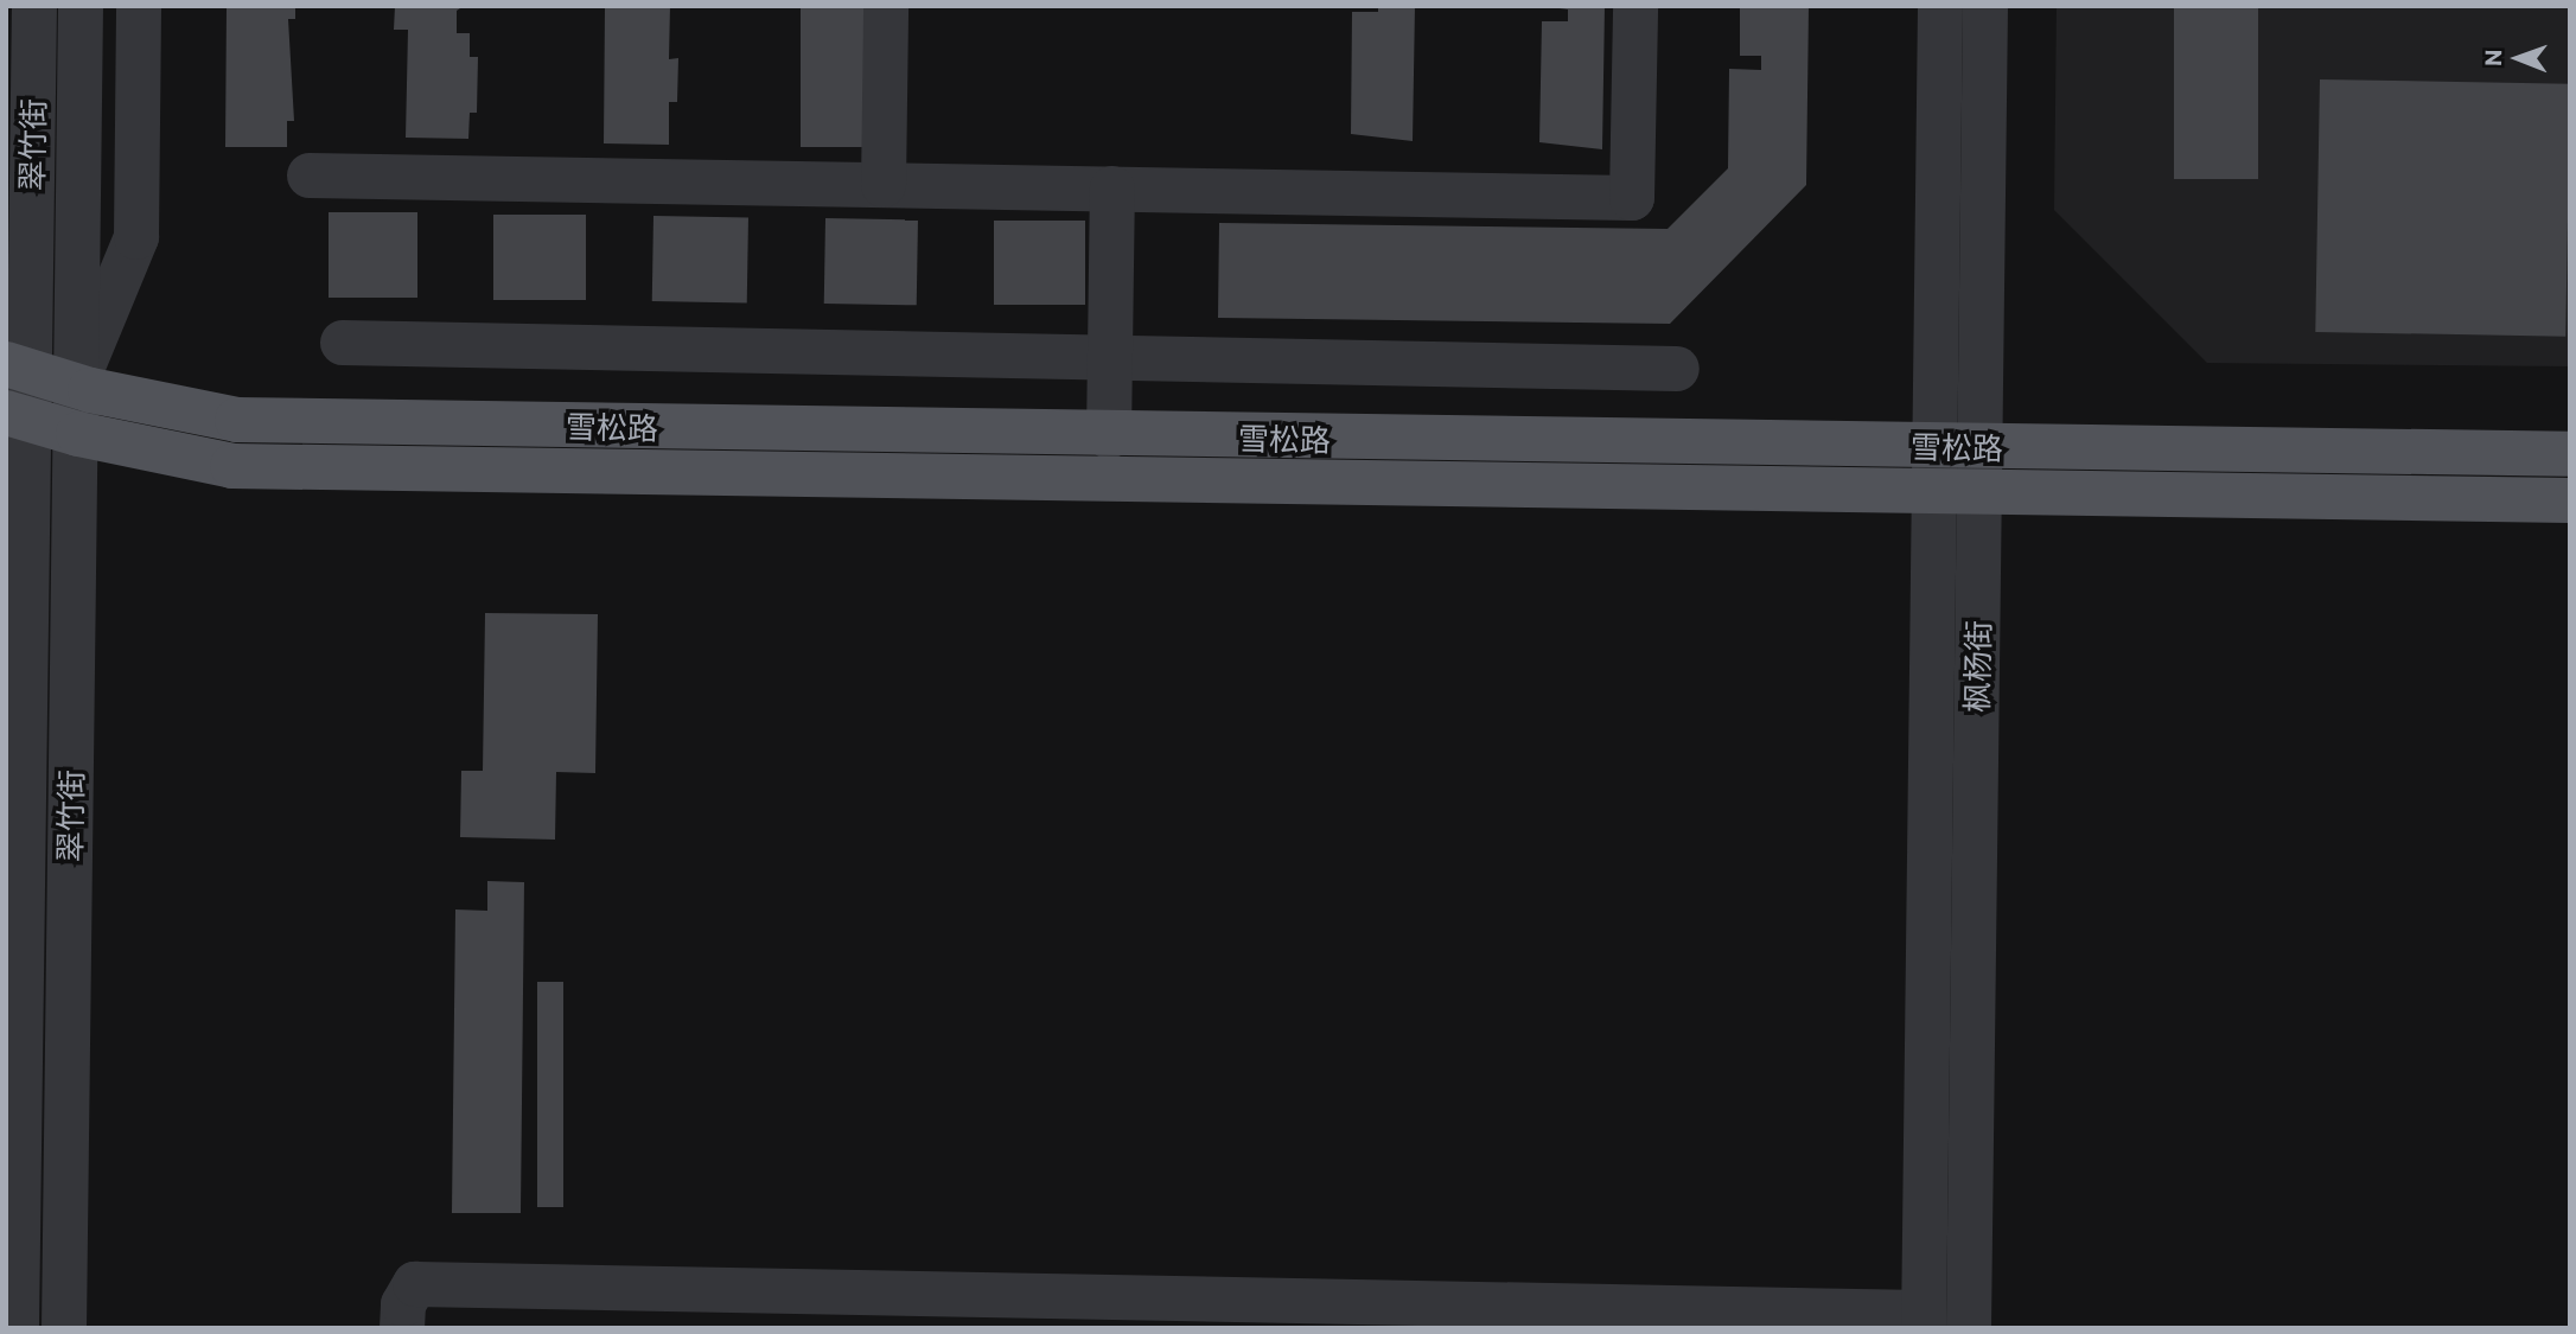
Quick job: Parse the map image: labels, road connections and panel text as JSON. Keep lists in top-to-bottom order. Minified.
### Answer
{"streets":{"main road":["雪松路"],"street":["翠竹街","枫杨街"]},"crossings":[["翠竹街","雪松路"],["雪松路","枫杨街"]],"north":"left"}
